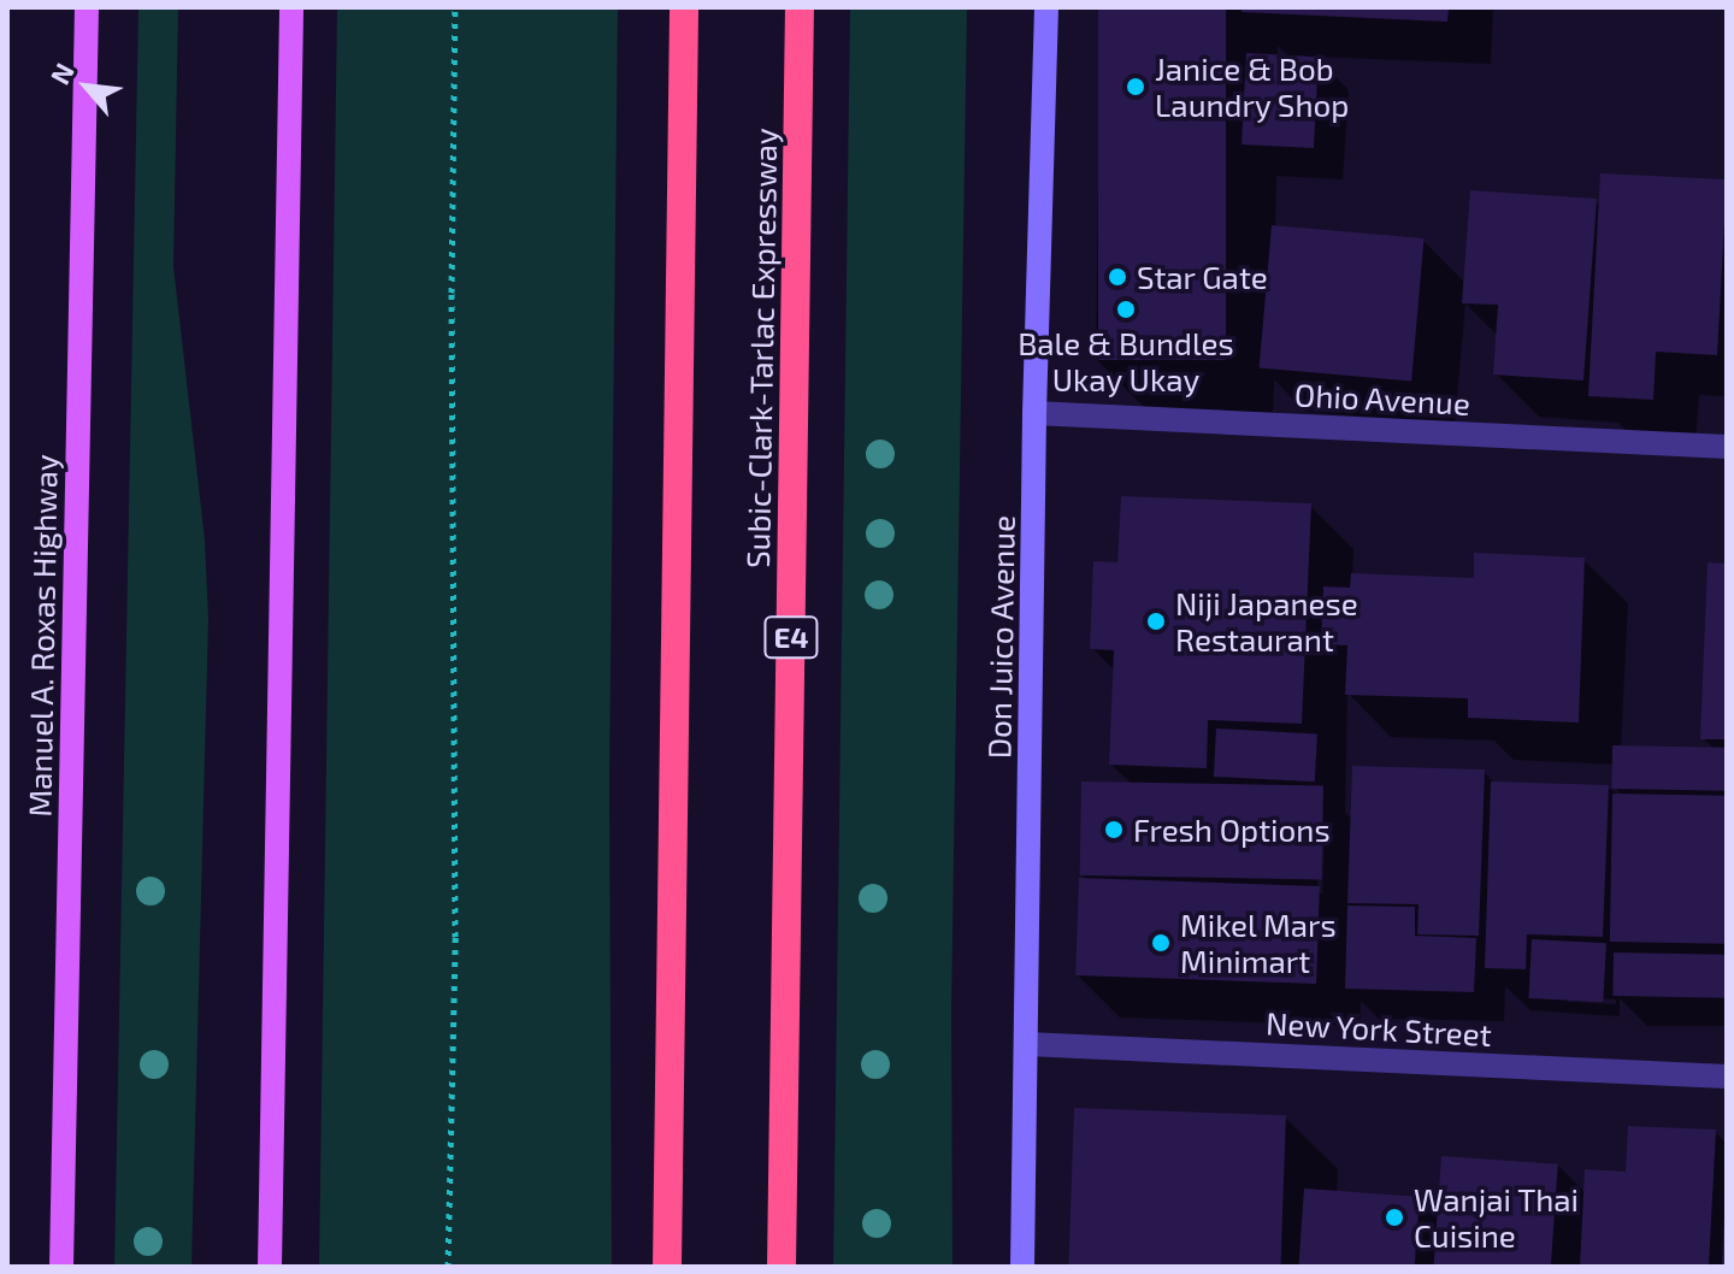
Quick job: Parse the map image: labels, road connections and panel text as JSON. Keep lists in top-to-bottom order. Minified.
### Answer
{"streets":{"highway":["Subic-Clark-Tarlac Expressway","E4"],"main road":["Manuel A. Roxas Highway","Don Juico Avenue"],"street":["Ohio Avenue","New York Street"]},"crossings":[["Ohio Avenue","Don Juico Avenue"],["Don Juico Avenue","New York Street"]],"places":["Janice & Bob Laundry Shop","Star Gate","Bale & Bundles Ukay Ukay","Niji Japanese Restaurant","Fresh Options","Mikel Mars Minimart","Wanjai Thai Cuisine"],"north":"top left"}
